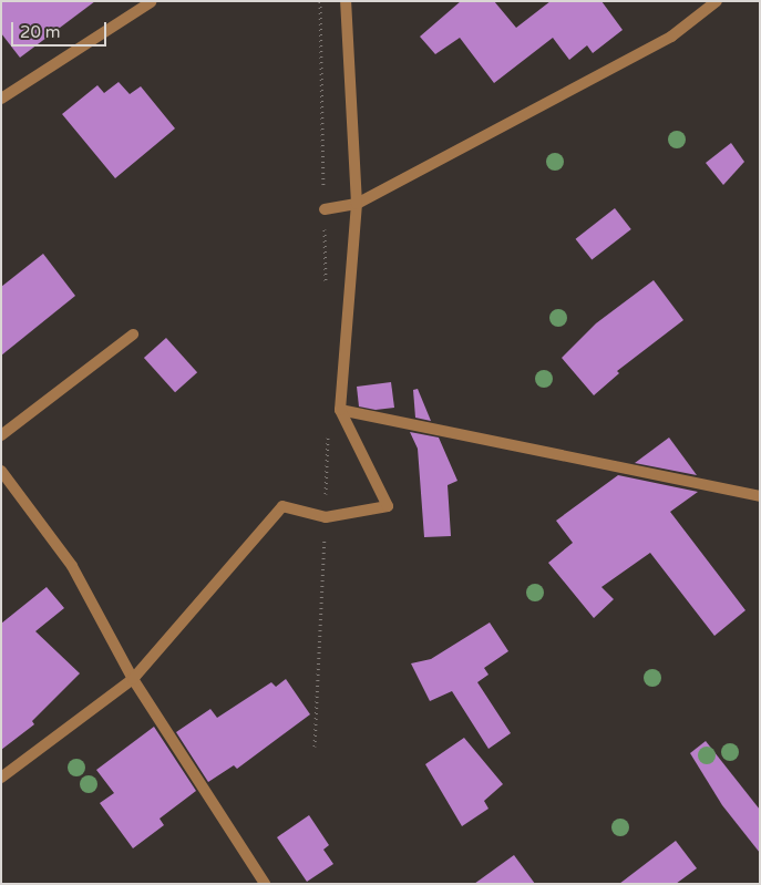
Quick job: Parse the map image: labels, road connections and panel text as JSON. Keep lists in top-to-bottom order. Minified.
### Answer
{"scale_bar":"20 m"}
